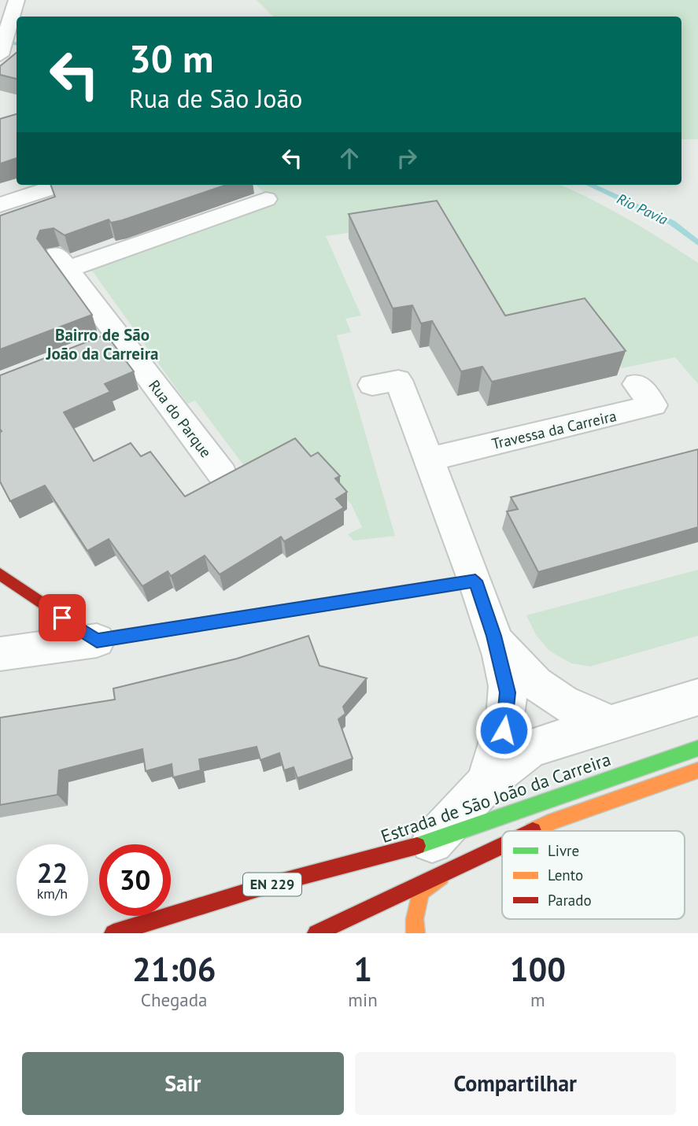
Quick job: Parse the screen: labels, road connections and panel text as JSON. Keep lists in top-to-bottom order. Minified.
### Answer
{"streets":{"main road":["Estrada de São João da Carreira","EN 229"],"street":["Rua do Parque","Travessa da Carreira"]},"districts":["Bairro de São João da Carreira"],"water":["Rio Pavia"],"legend":["Livre","Lento","Parado"],"page":{"turn":["30 m","Rua de São João"],"speed":"22 km/h","limit":"30","eta":["21:06","Chegada","1","min","100","m"],"buttons":["Sair","Compartilhar"]}}
